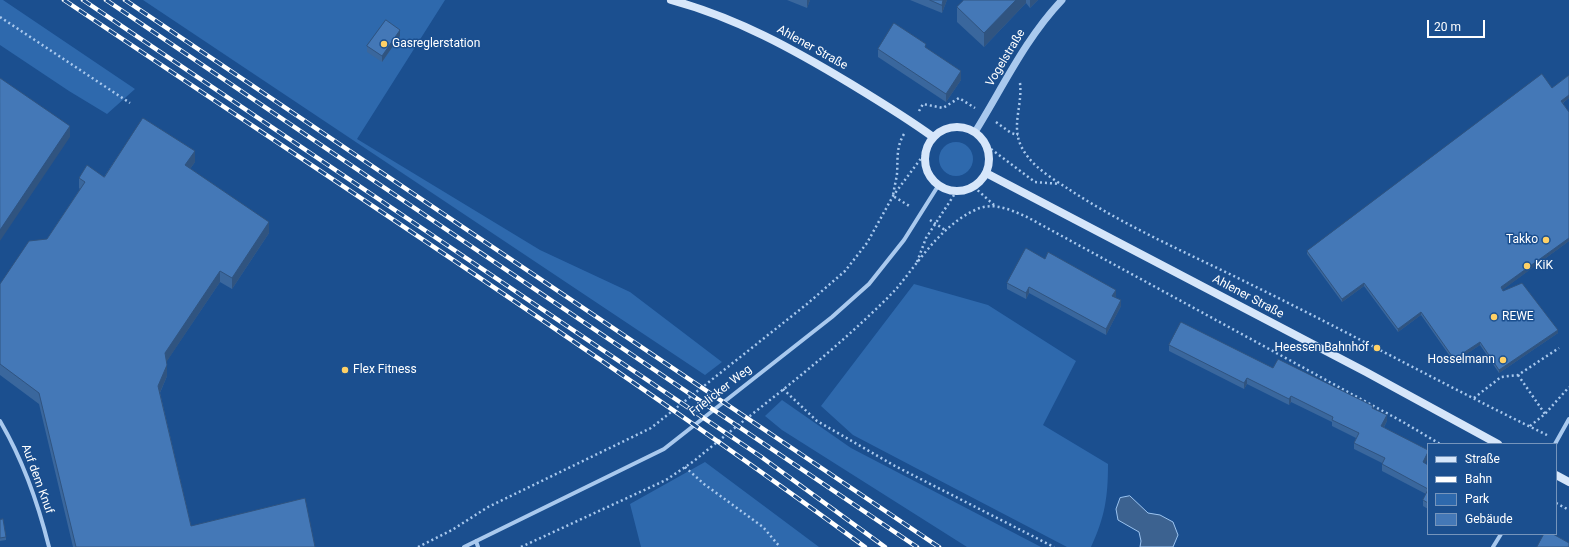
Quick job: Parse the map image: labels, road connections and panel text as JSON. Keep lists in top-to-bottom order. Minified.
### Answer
{"streets":{"main road":["Ahlener Straße"],"street":["Vogelstraße","Frielicker Weg","Auf dem Knuf"]},"crossings":[["Ahlener Straße","Vogelstraße"],["Ahlener Straße","Frielicker Weg"],["Vogelstraße","Frielicker Weg"]],"places":["Gasreglerstation","Takko","KiK","REWE","Heessen Bahnhof","Hosselmann","Flex Fitness"],"legend":["Straße","Bahn","Park","Gebäude"],"scale_bar":"20 m"}
